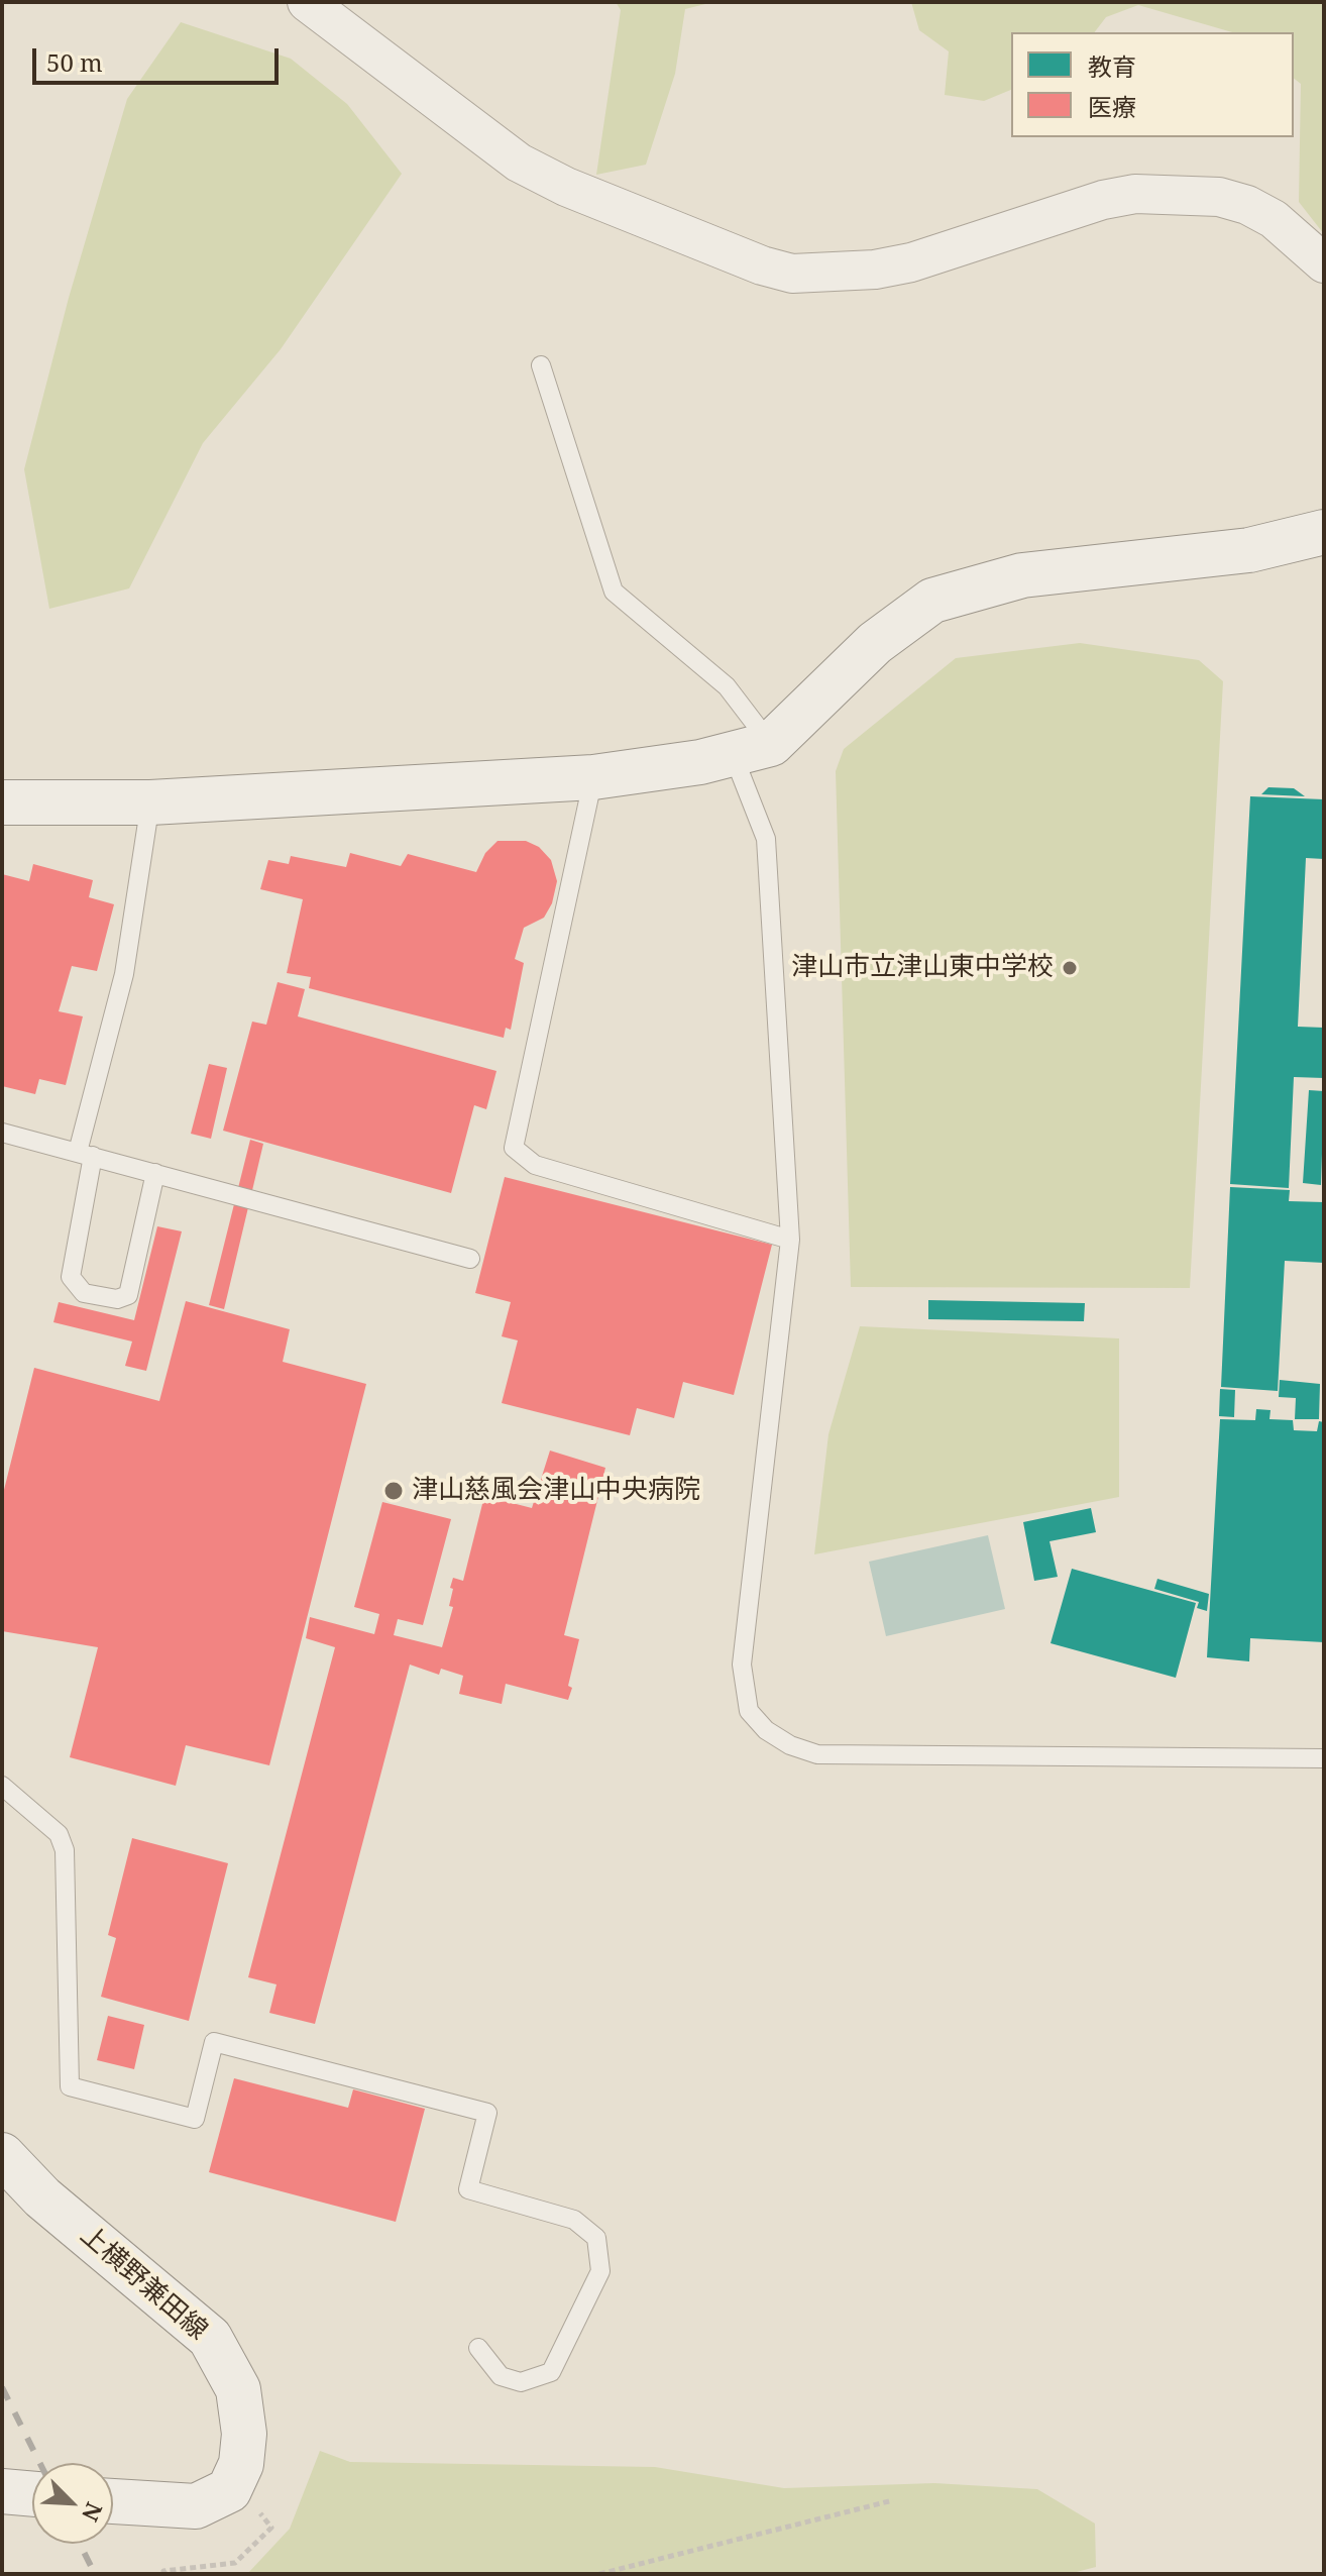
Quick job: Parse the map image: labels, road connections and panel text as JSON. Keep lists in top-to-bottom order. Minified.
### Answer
{"streets":{"street":["上横野兼田線"]},"places":["津山市立津山東中学校","津山慈風会津山中央病院"],"legend":["教育","医療"],"scale_bar":"50 m","north":"bottom right"}
